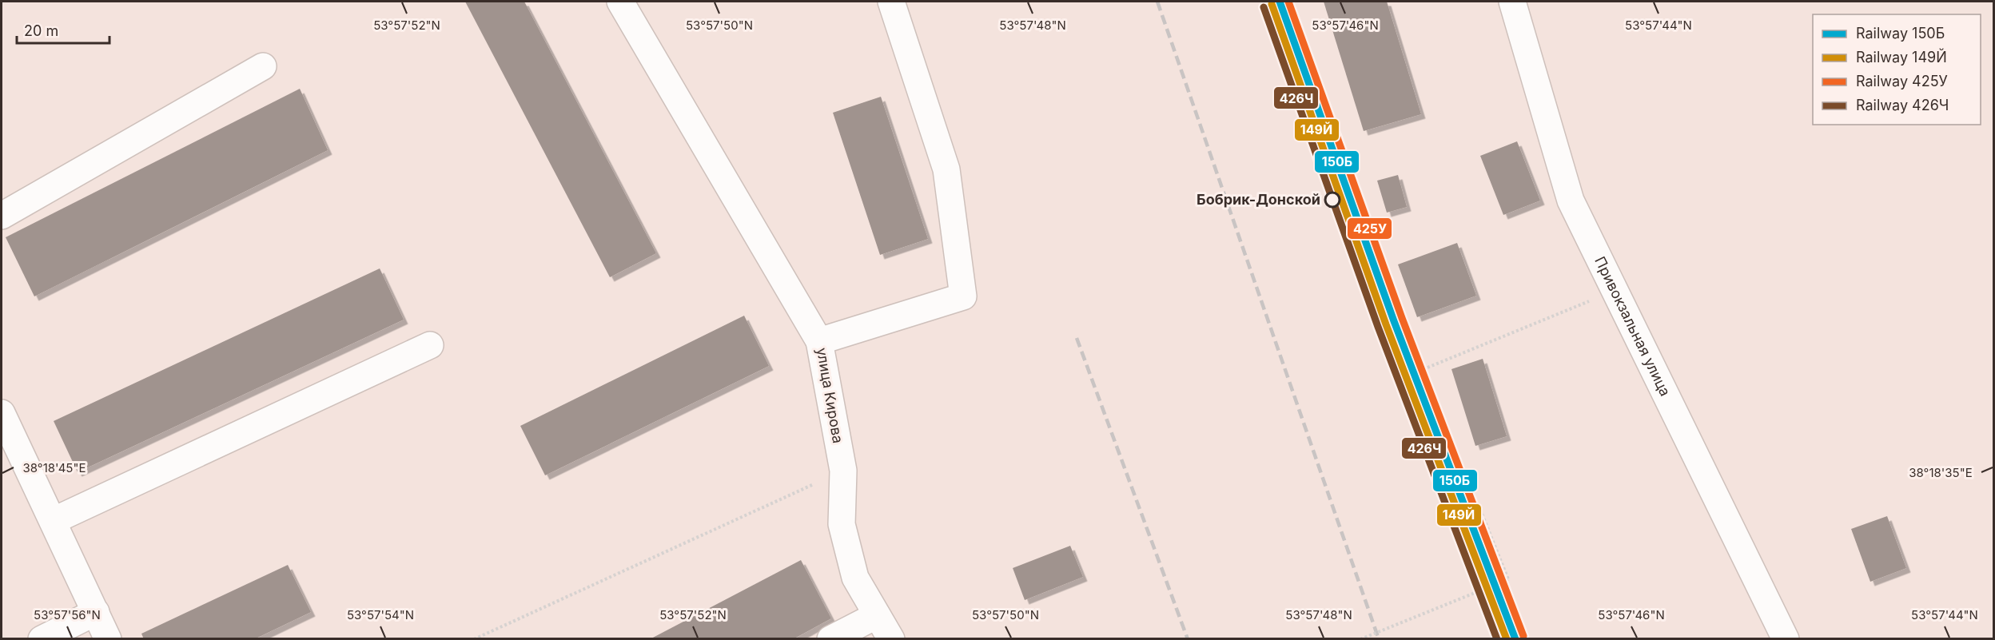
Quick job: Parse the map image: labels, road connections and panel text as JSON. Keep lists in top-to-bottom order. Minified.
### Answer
{"streets":{"street":["Привокзальная улица","улица Кирова"]},"places":["Бобрик-Донской"],"lines":["rail line 150Б","rail line 425У","rail line 149Й","rail line 426Ч"],"legend":["Railway 150Б","Railway 149Й","Railway 425У","Railway 426Ч"],"scale_bar":"20 m","coordinates":["53°57'52\"N","53°57'50\"N","53°57'48\"N","53°57'46\"N","53°57'44\"N","38°18'45\"E","38°18'35\"E","53°57'56\"N","53°57'54\"N"]}
